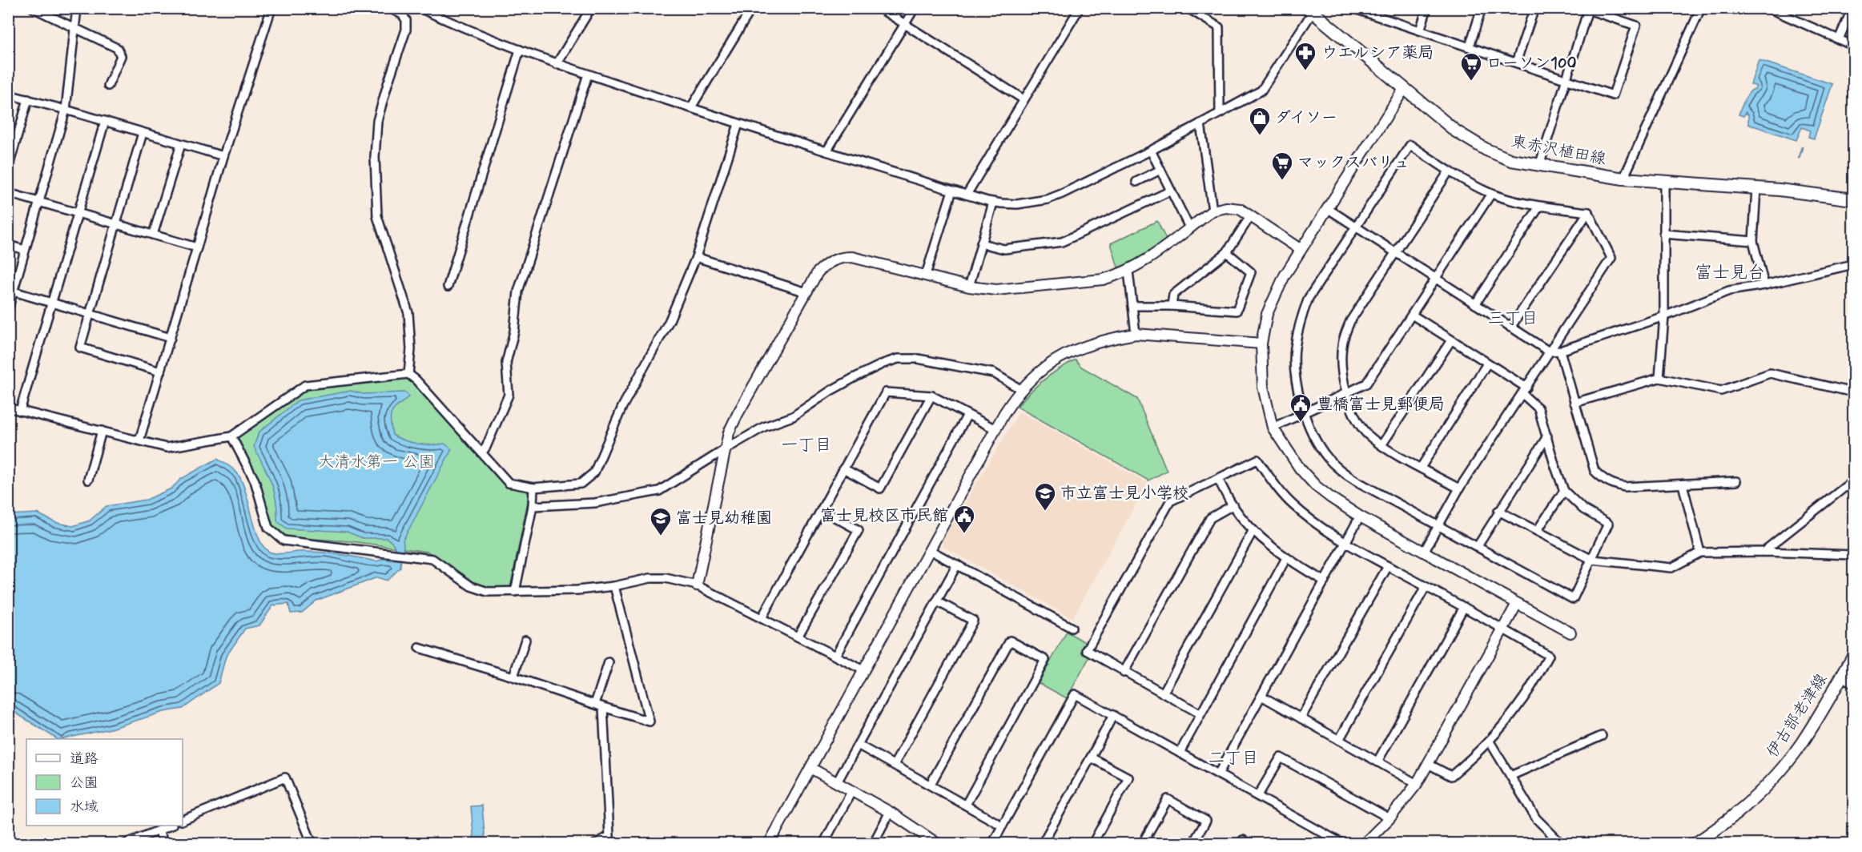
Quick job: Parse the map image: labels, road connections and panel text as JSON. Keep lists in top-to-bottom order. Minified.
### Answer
{"streets":{"main road":["東赤沢植田線","伊古部老津線"]},"districts":["富士見台","三丁目","一丁目","二丁目"],"parks":["大清水第一 公園"],"places":{"pharmacy":["ウエルシア薬局"],"supermarket":["ローソン100","マックスバリュ"],"shop":["ダイソー"],"public building":["豊橋富士見郵便局","富士見校区市民館"],"school or university":["市立富士見小学校","富士見幼稚園"]},"legend":["道路","公園","水域"]}
